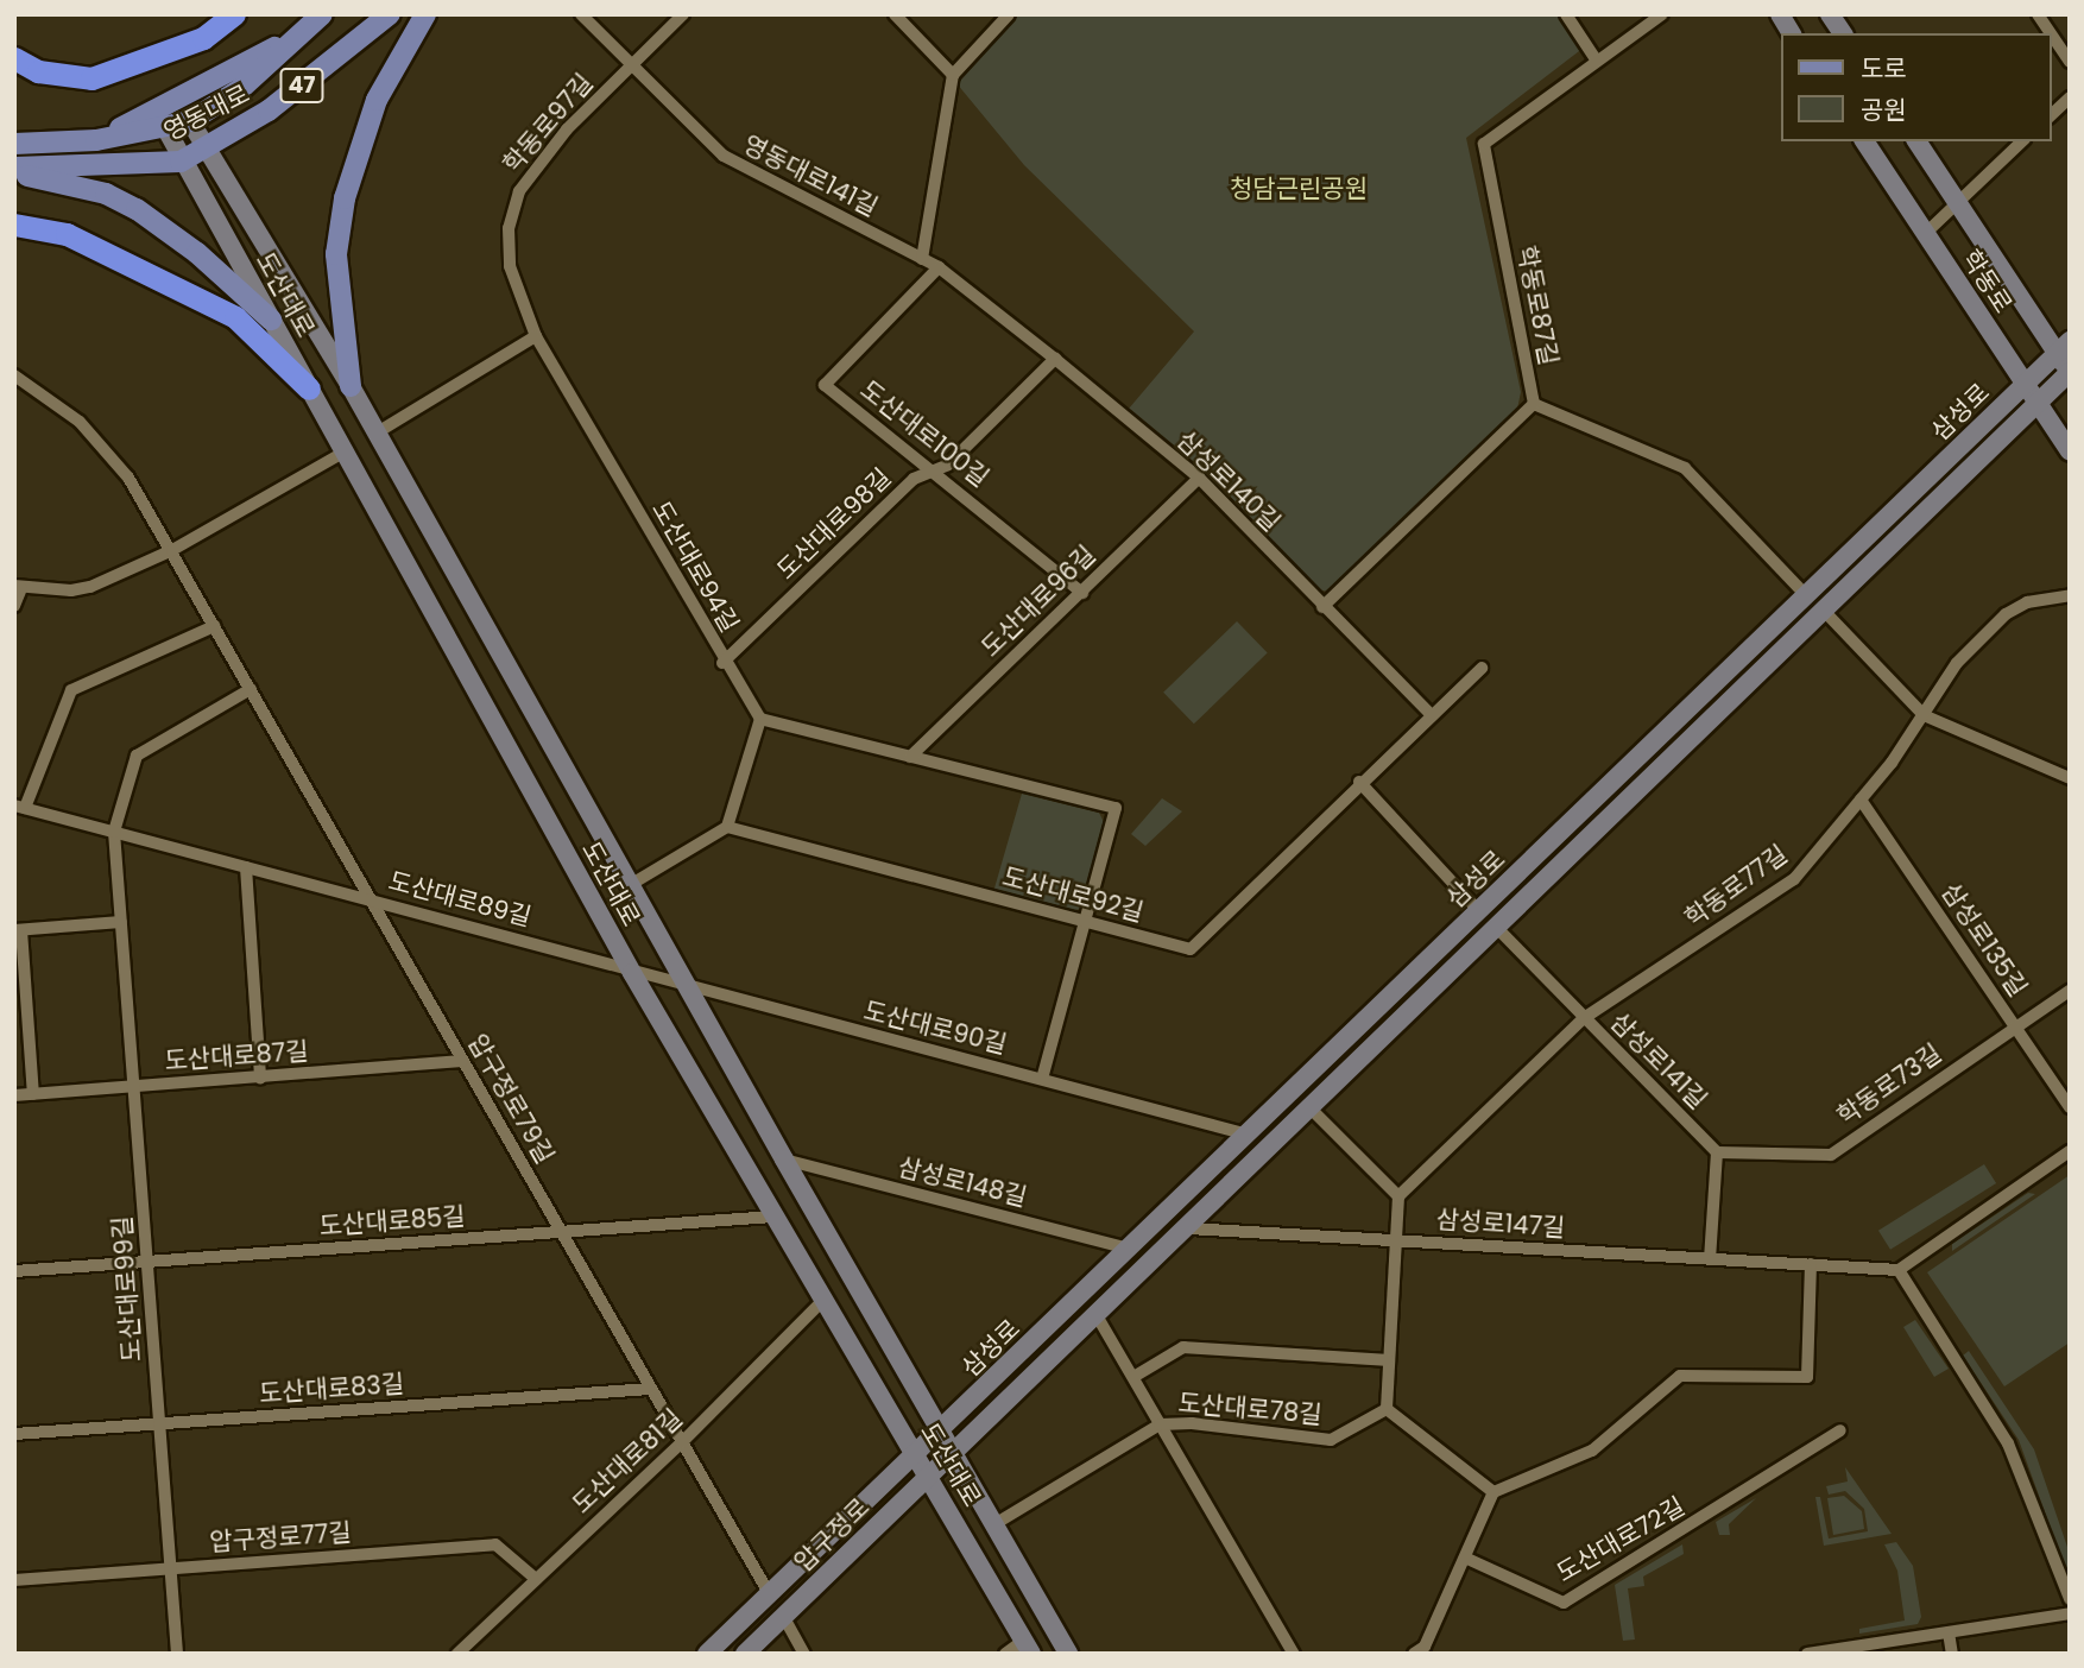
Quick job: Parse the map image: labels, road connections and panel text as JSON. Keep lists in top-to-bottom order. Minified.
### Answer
{"streets":{"main road":["47","영동대로","학동로","도산대로","삼성로","압구정로"],"street":["학동로97길","영동대로141길","학동로87길","도산대로100길","삼성로140길","도산대로98길","도산대로94길","도산대로96길","학동로77길","도산대로92길","도산대로89길","삼성로135길","도산대로90길","도산대로87길","삼성로141길","학동로73길","압구정로79길","삼성로148길","도산대로85길","삼성로147길","도산대로99길","도산대로83길","도산대로78길","도산대로81길","압구정로77길","도산대로72길"]},"crossings":[["영동대로","도산대로"],["학동로97길","영동대로141길"],["학동로97길","도산대로94길"],["영동대로141길","삼성로140길"],["학동로","삼성로"],["도산대로","삼성로"],["도산대로","도산대로89길"],["도산대로","도산대로90길"],["도산대로","삼성로148길"],["도산대로","도산대로85길"],["도산대로","도산대로78길"],["도산대로","도산대로81길"],["도산대로","압구정로"],["학동로87길","삼성로140길"],["삼성로","도산대로90길"],["삼성로","삼성로141길"],["삼성로","삼성로148길"],["삼성로","삼성로147길"],["삼성로","압구정로"],["도산대로100길","삼성로140길"],["도산대로100길","도산대로98길"],["도산대로100길","도산대로96길"],["삼성로140길","도산대로98길"],["삼성로140길","도산대로96길"],["삼성로140길","도산대로92길"],["도산대로98길","도산대로94길"],["학동로77길","삼성로135길"],["학동로77길","삼성로141길"],["도산대로89길","도산대로90길"],["도산대로89길","압구정로79길"],["도산대로89길","도산대로99길"],["삼성로135길","학동로73길"],["도산대로87길","압구정로79길"],["도산대로87길","도산대로99길"],["삼성로141길","학동로73길"],["압구정로79길","도산대로85길"],["압구정로79길","도산대로99길"],["압구정로79길","도산대로83길"],["압구정로79길","도산대로81길"],["압구정로79길","압구정로"],["도산대로85길","도산대로99길"],["도산대로99길","도산대로83길"],["도산대로99길","압구정로77길"],["도산대로81길","압구정로77길"]],"parks":["청담근린공원"],"legend":["도로","공원"]}
